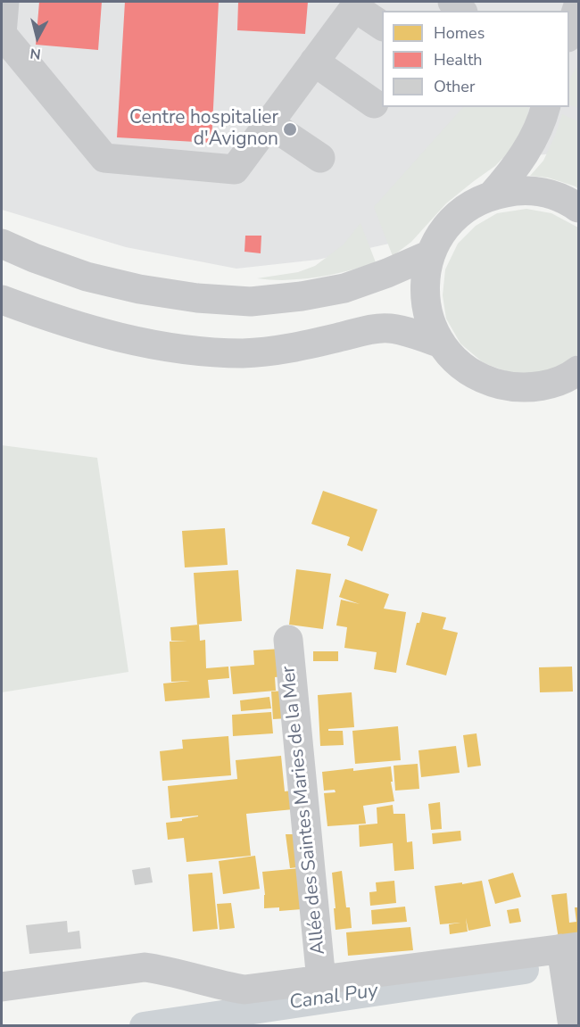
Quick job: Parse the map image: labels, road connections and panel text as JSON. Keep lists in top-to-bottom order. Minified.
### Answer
{"streets":{"street":["Allée des Saintes Maries de la Mer"]},"water":["Canal Puy"],"places":["Centre hospitalier d'Avignon"],"legend":["Homes","Health","Other"],"north":"bottom"}
